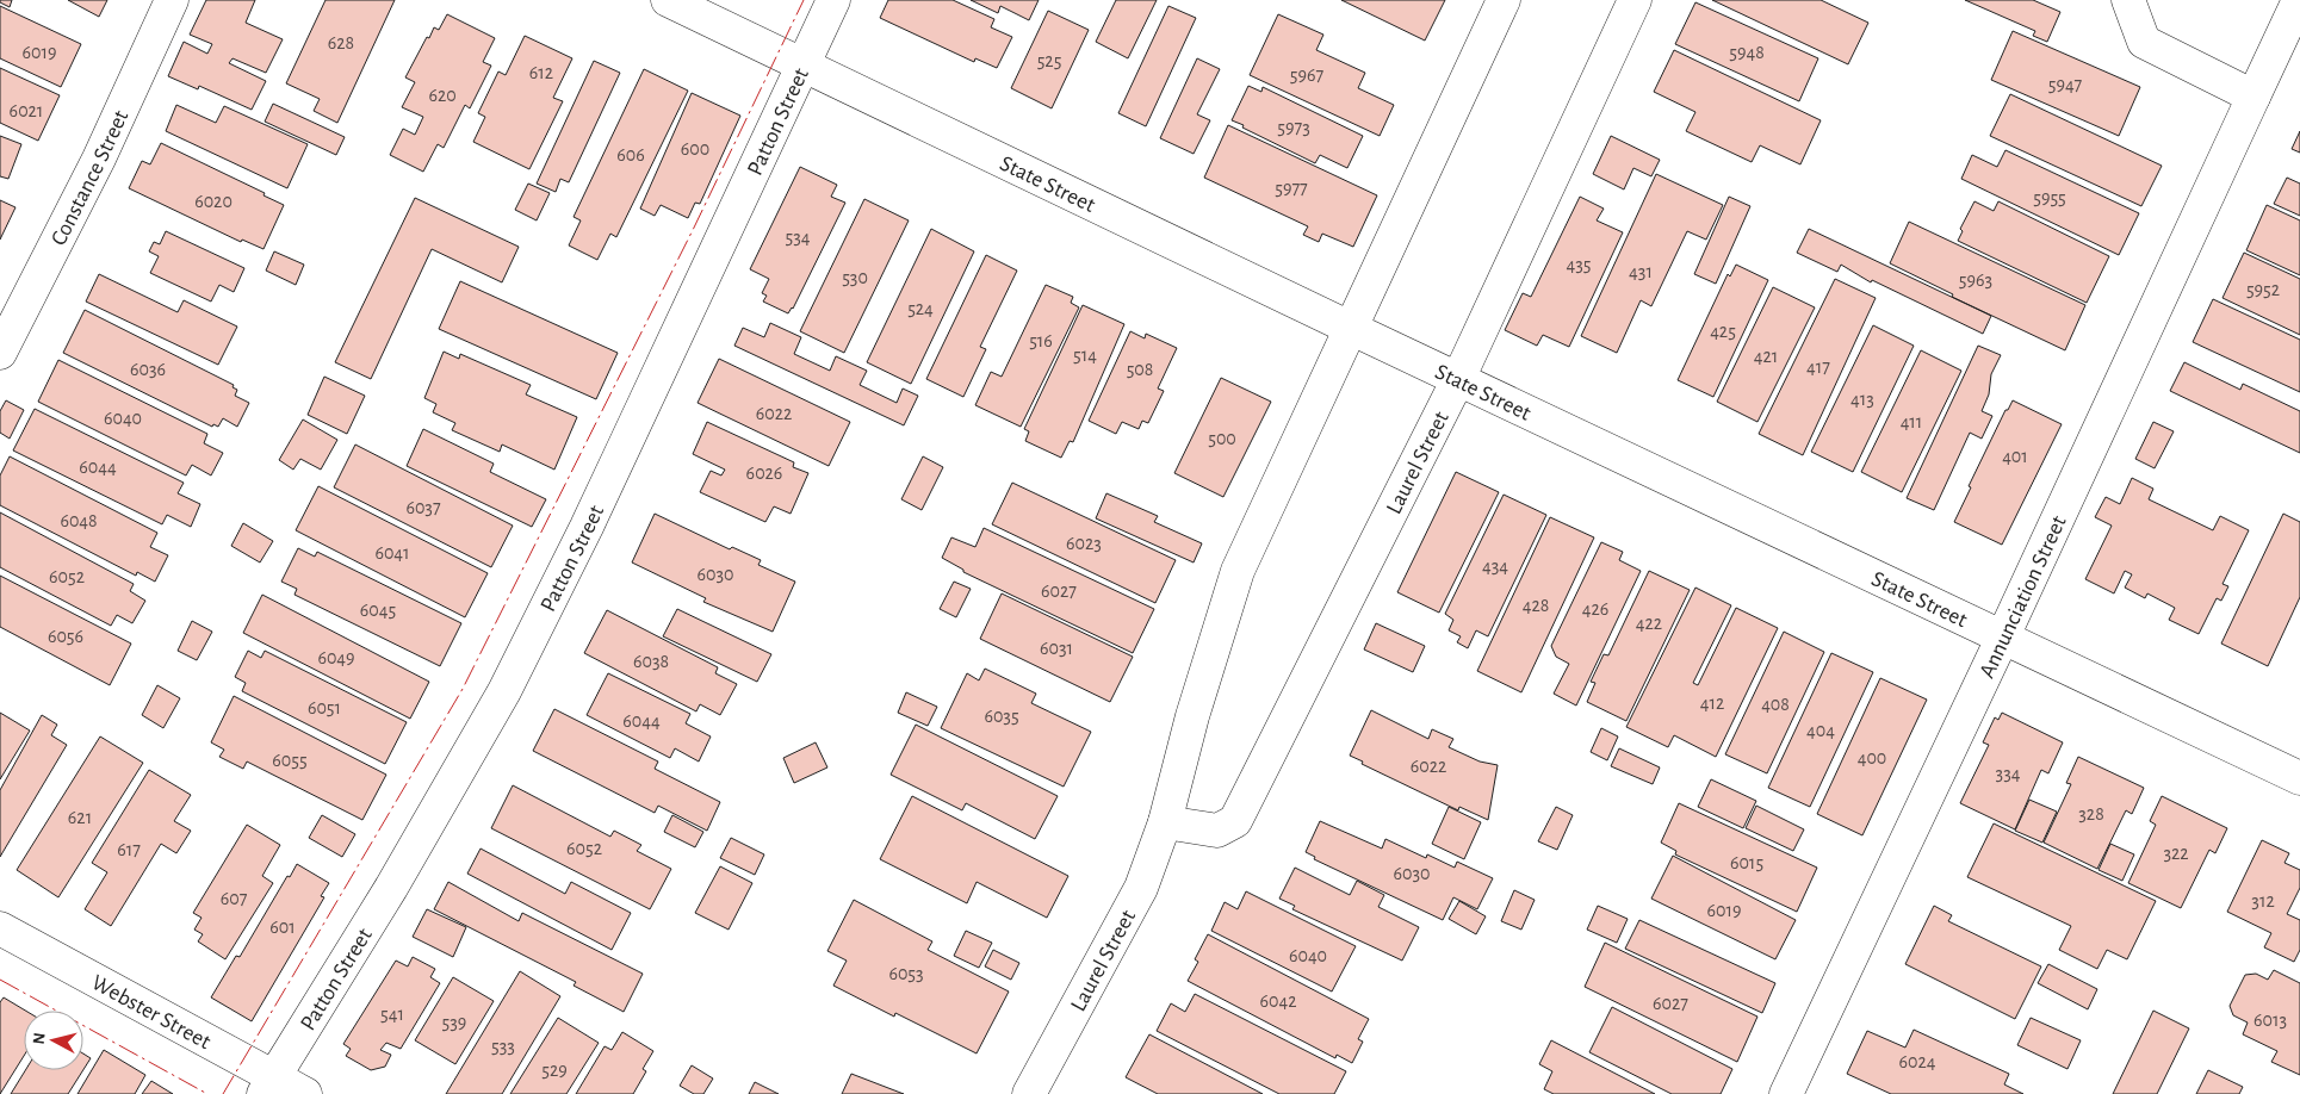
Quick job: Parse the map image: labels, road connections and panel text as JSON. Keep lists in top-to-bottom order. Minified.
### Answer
{"streets":{"street":["Patton Street","Constance Street","State Street","Laurel Street","Annunciation Street","Webster Street"]},"crossings":[["Patton Street","State Street"],["Patton Street","Webster Street"],["State Street","Laurel Street"],["State Street","Annunciation Street"]],"house_numbers":["628","6019","5948","525","612","5967","5947","620","6021","5973","600","606","5977","5955","6020","534","435","431","530","5963","5952","524","425","516","514","421","417","6036","508","413","6022","6040","411","500","401","6044","6026","6037","6048","6023","6041","434","6030","6052","6027","428","426","6045","422","6056","6031","6049","6038","412","408","6051","6035","6044","404","400","6055","6022","334","328","621","6052","617","322","6015","6030","607","312","6019","601","6040","6053","6042","6027","541","6013","539","533","6024","529"],"north":"left"}
